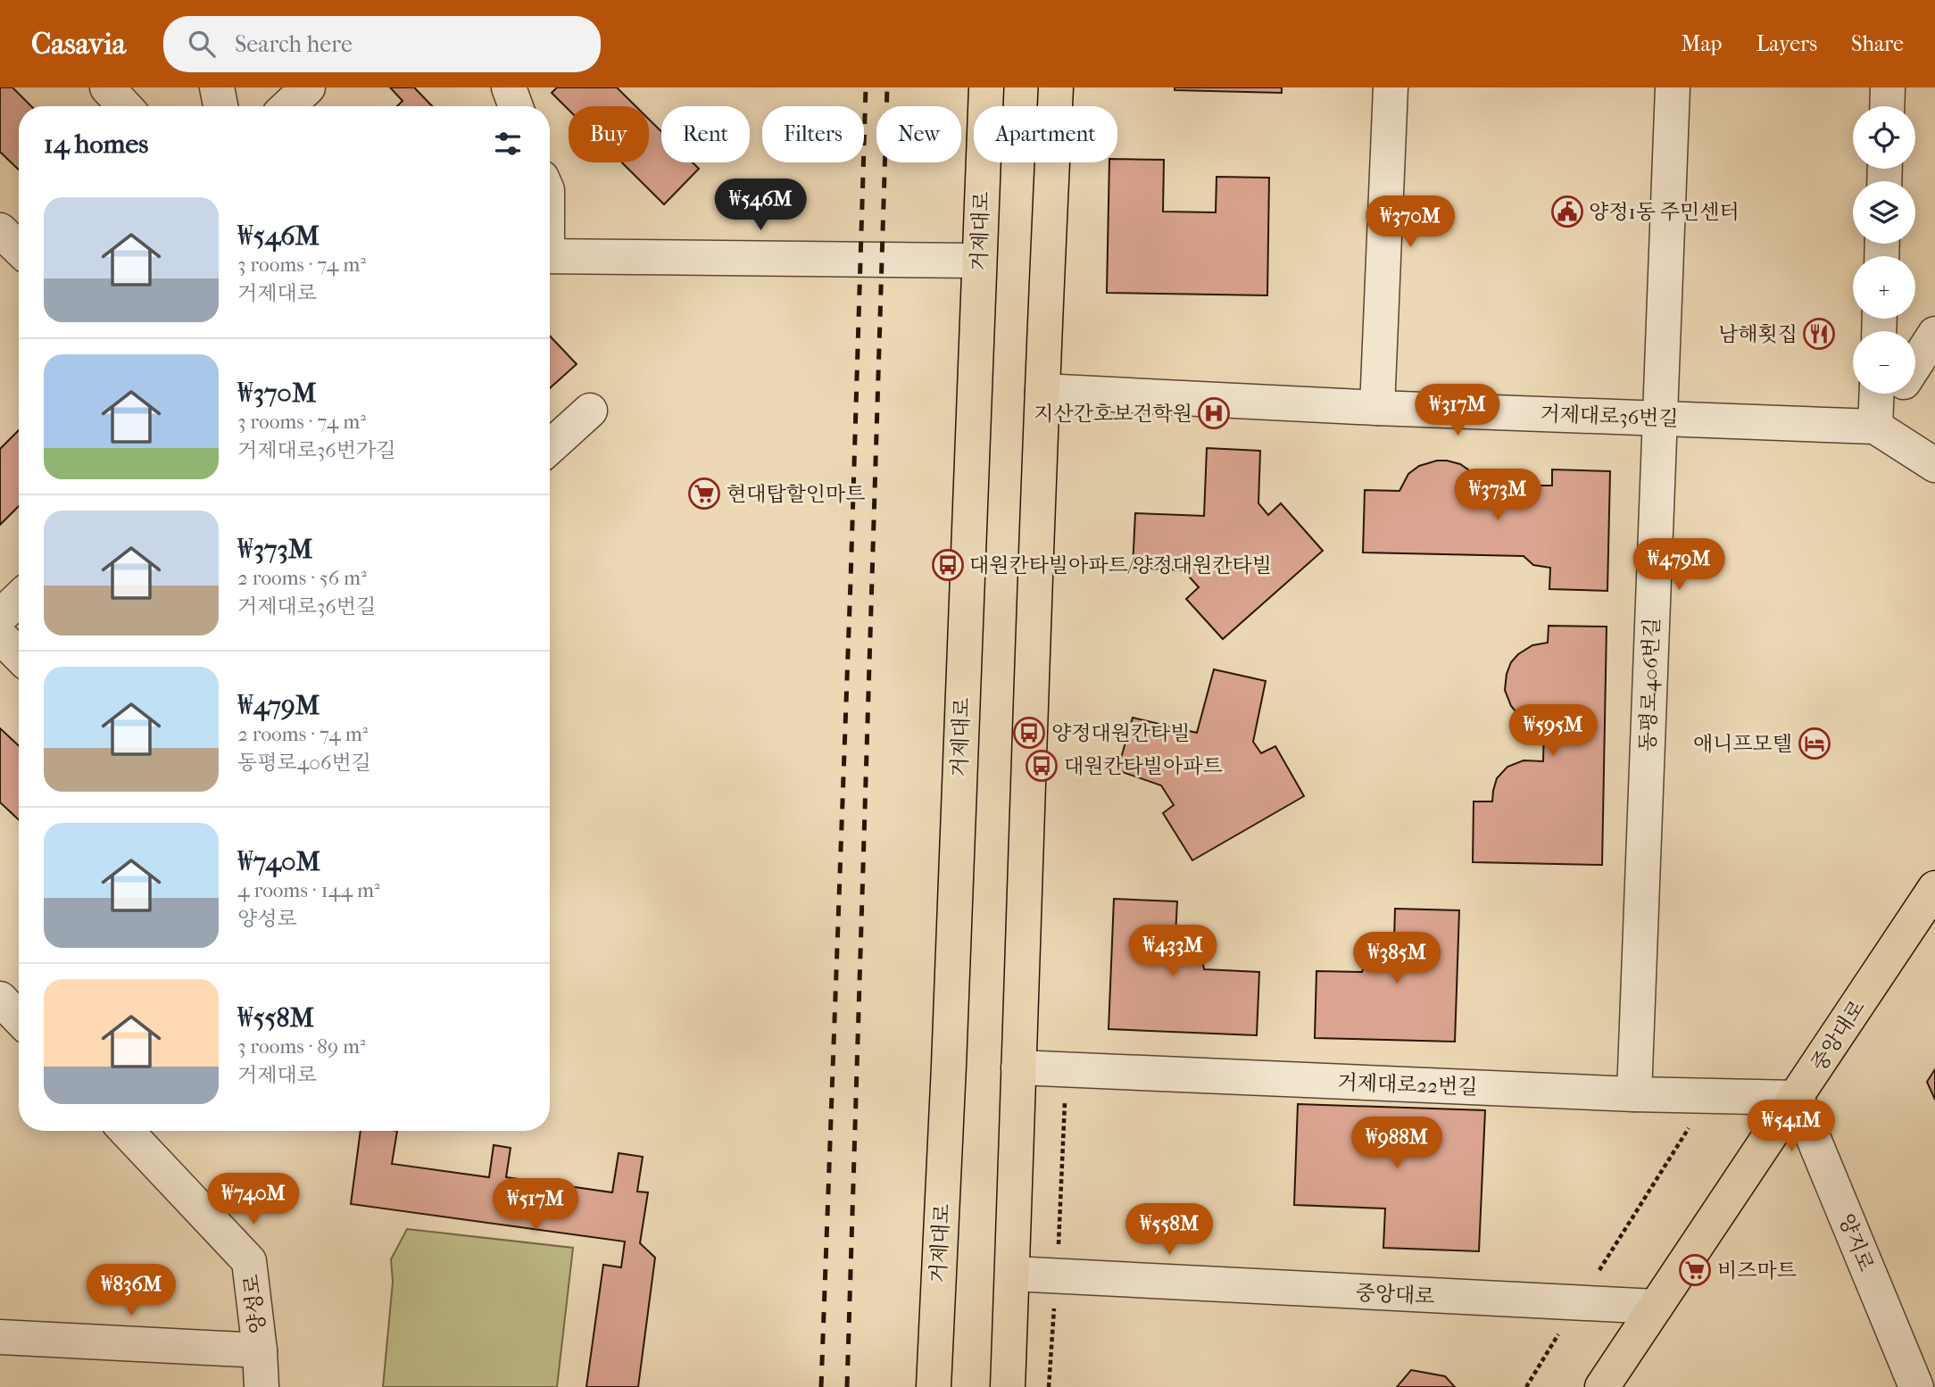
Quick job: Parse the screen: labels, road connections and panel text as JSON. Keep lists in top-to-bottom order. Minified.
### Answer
{"streets":{"main road":["거제대로","중앙대로"],"street":["거제대로36번길","동평로406번길","거제대로22번길","양지로","양성로"]},"crossings":[["거제대로36번길","동평로406번길"],["동평로406번길","거제대로22번길"],["중앙대로","거제대로22번길"],["중앙대로","양지로"],["거제대로22번길","양지로"]],"places":{"public building":["양정1동 주민센터"],"restaurant":["남해횟집"],"hospital":["지산간호보건학원"],"supermarket":["현대탑할인마트","비즈마트"],"bus stop":["대원칸타빌아파트/양정대원칸타빌","양정대원칸타빌","대원칸타빌아파트"],"hotel":["애니프모텔"]},"page":{"header":"Casavia","search":"Search here","nav":["Map","Layers","Share"],"map_buttons":["+","−"],"chip":["Buy","Rent","Filters","New","Apartment"],"heading":"14 homes","price":["₩546M","₩370M","₩317M","₩373M","₩479M","₩595M","₩433M","₩385M","₩541M","₩988M","₩740M","₩517M","₩558M","₩836M"],"list":[{"name":"₩546M","note":"3 rooms · 74 m² · 거제대로"},{"name":"₩370M","note":"3 rooms · 74 m² · 거제대로36번가길"},{"name":"₩373M","note":"2 rooms · 56 m² · 거제대로36번길"},{"name":"₩479M","note":"2 rooms · 74 m² · 동평로406번길"},{"name":"₩740M","note":"4 rooms · 144 m² · 양성로"},{"name":"₩558M","note":"3 rooms · 89 m² · 거제대로"}]}}
